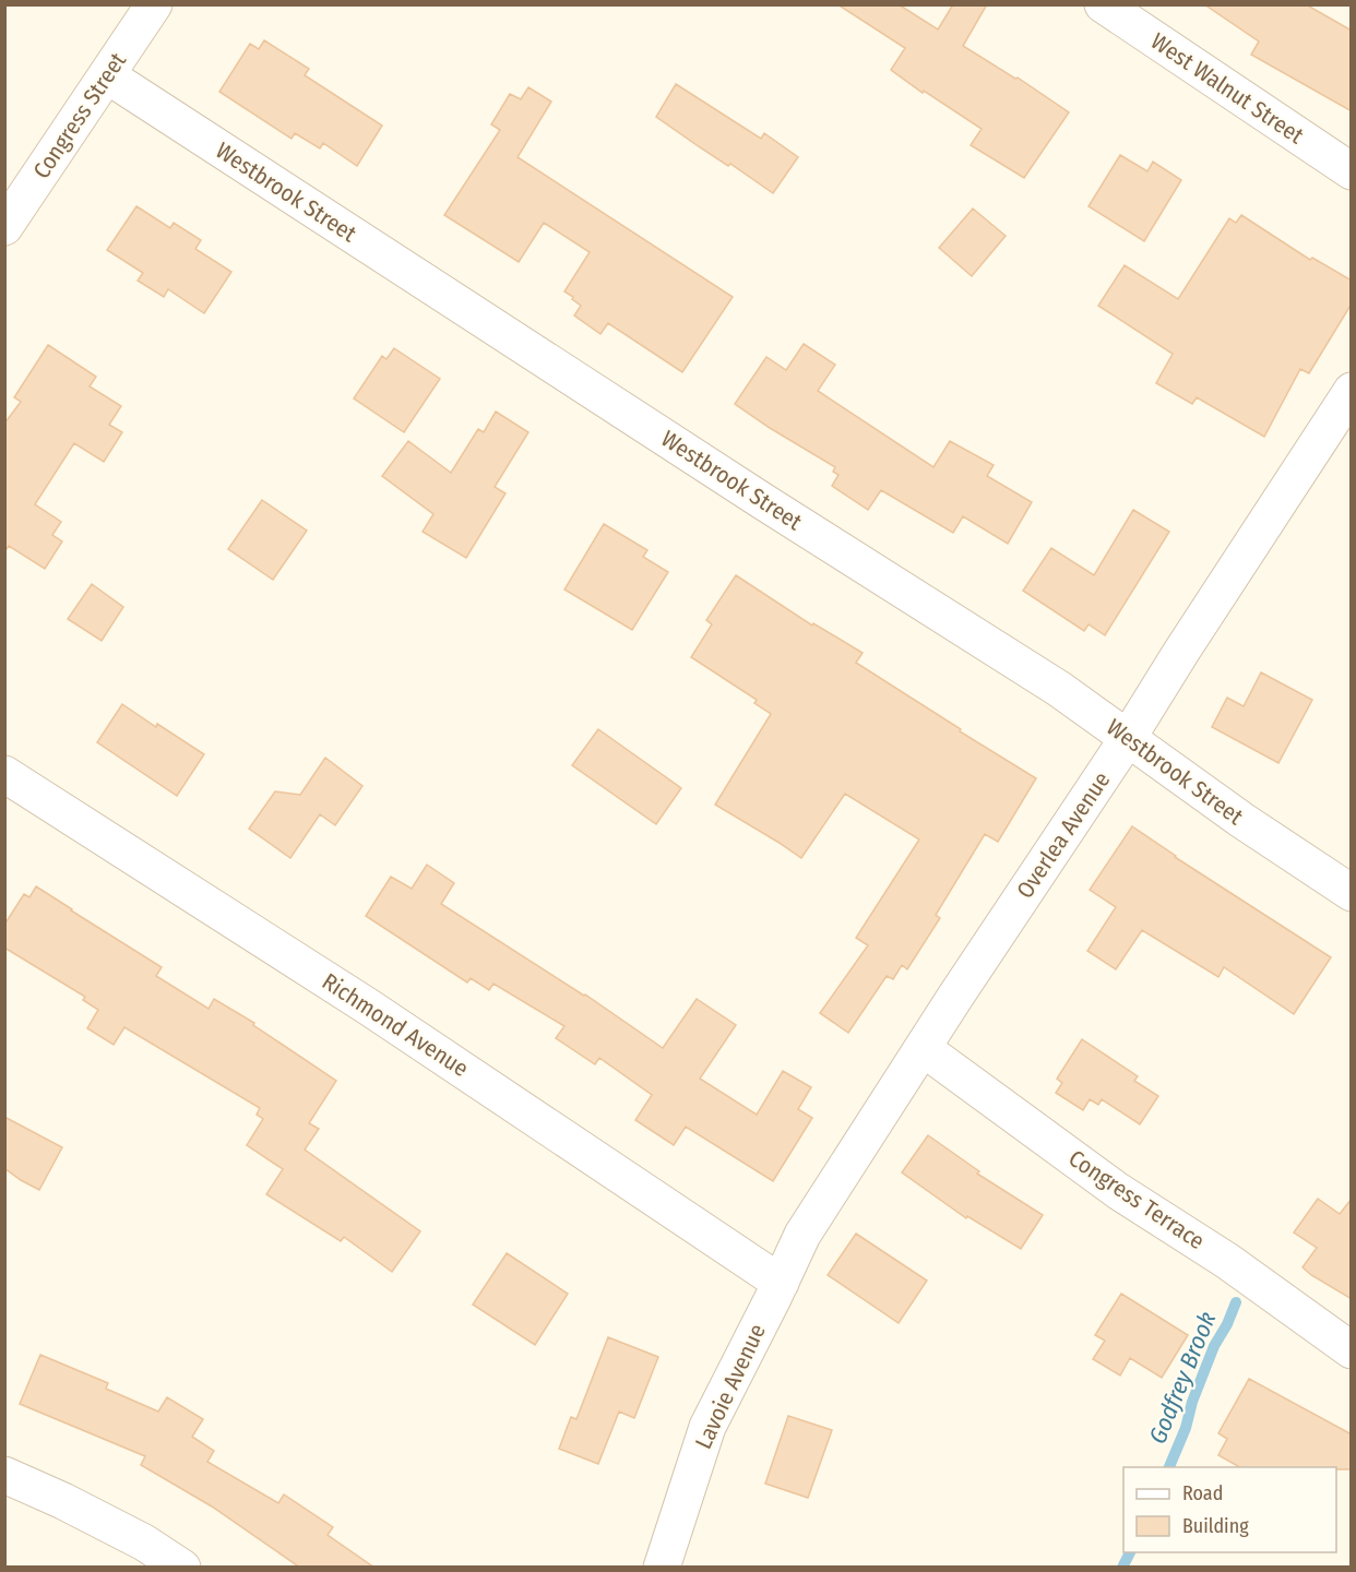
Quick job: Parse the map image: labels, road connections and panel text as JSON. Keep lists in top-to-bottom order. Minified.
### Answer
{"streets":{"street":["West Walnut Street","Congress Street","Westbrook Street","Overlea Avenue","Richmond Avenue","Congress Terrace","Lavoie Avenue"]},"crossings":[["Congress Street","Westbrook Street"],["Westbrook Street","Overlea Avenue"],["Overlea Avenue","Richmond Avenue"],["Overlea Avenue","Congress Terrace"],["Overlea Avenue","Lavoie Avenue"],["Richmond Avenue","Lavoie Avenue"]],"water":["Godfrey Brook"],"legend":["Road","Building"]}
